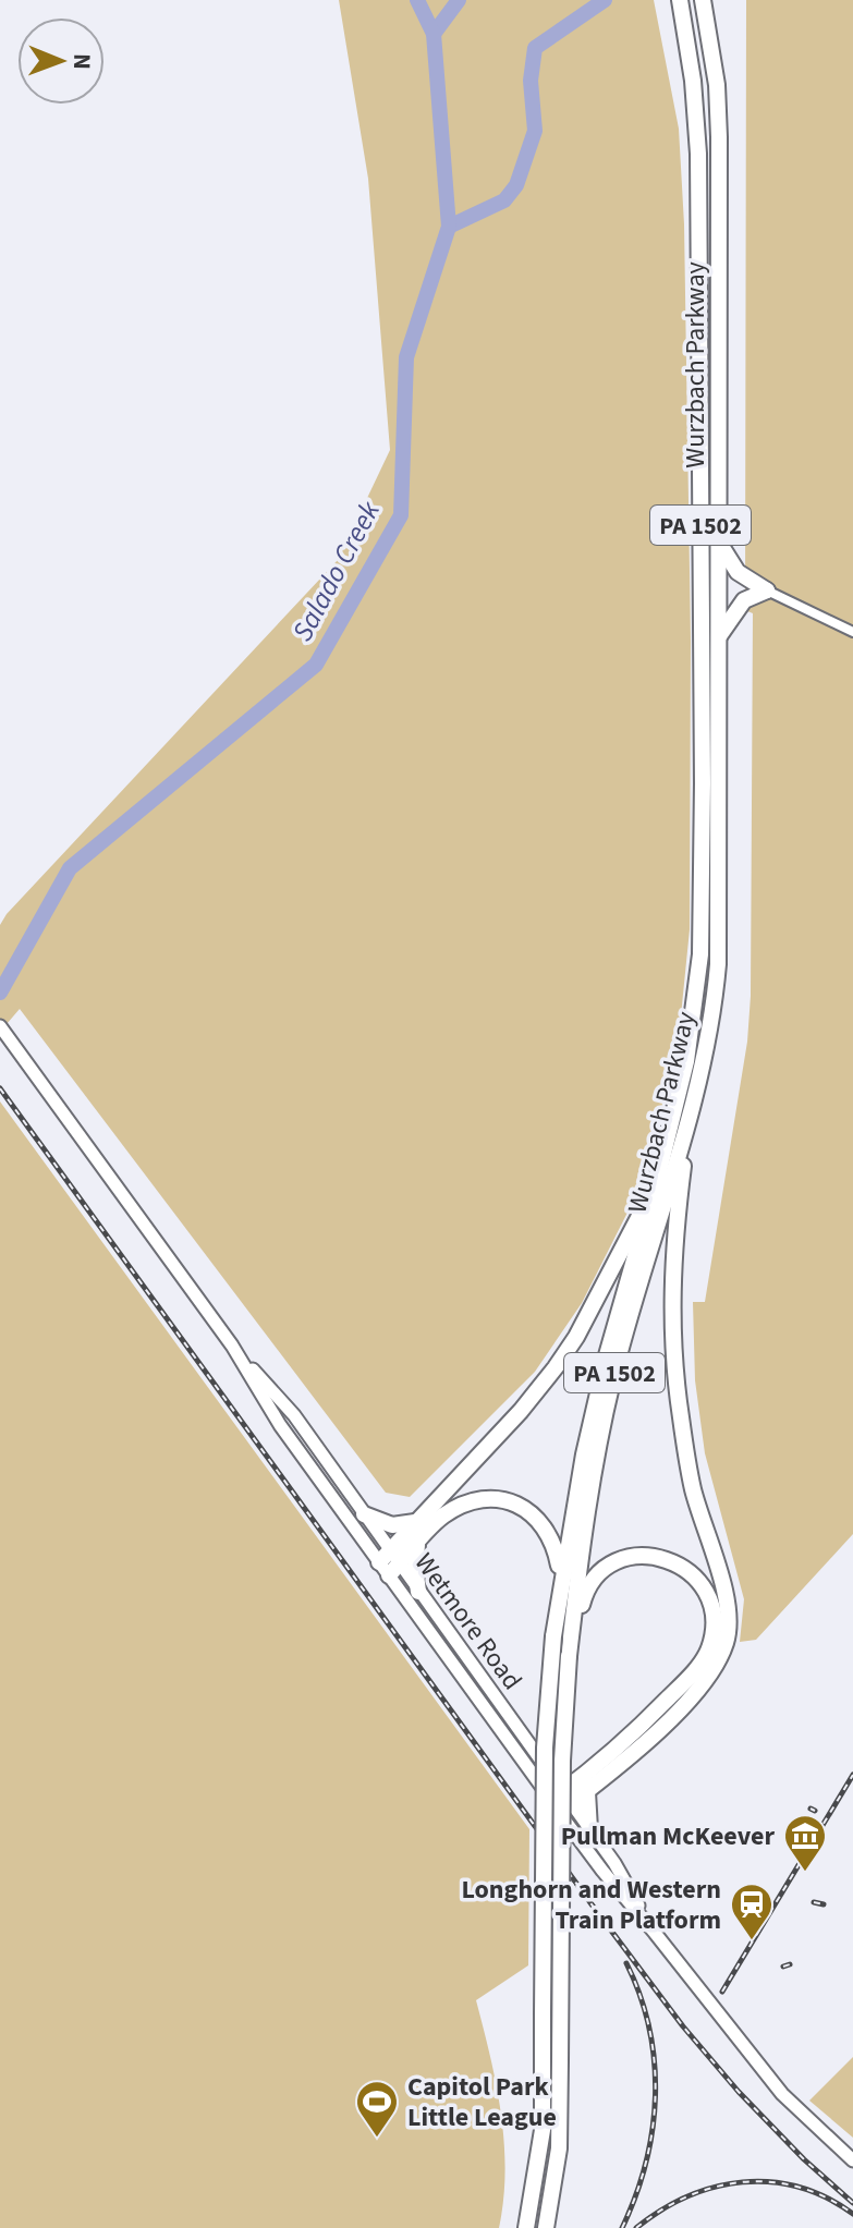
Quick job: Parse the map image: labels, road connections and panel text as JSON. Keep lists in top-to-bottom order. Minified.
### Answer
{"streets":{"highway":["Wurzbach Parkway","PA 1502"],"main road":["Wetmore Road"]},"water":["Salado Creek"],"places":{"museum":["Pullman McKeever"],"station":["Longhorn and Western Train Platform"],"sports":["Capitol Park Little League"]},"north":"right"}
